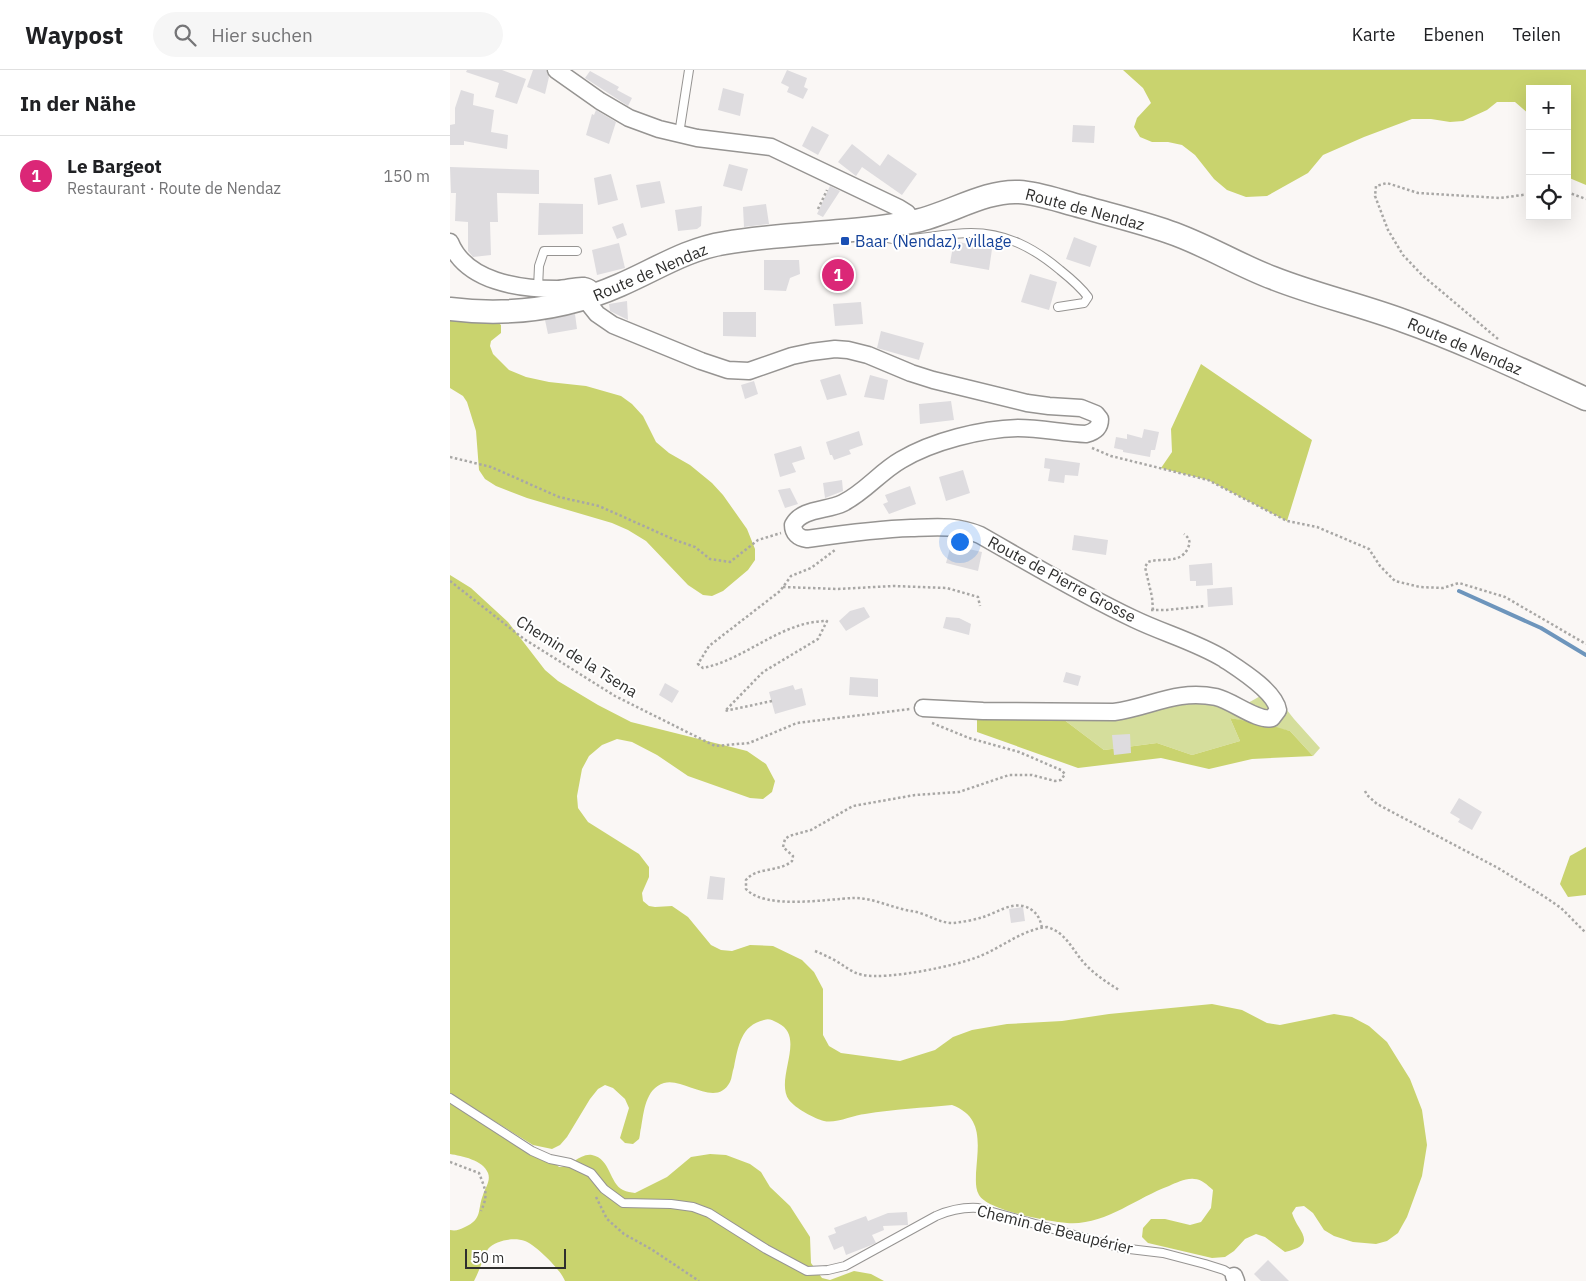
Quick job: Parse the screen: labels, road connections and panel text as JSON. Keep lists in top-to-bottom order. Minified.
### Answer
{"streets":{"main road":["Route de Nendaz"],"street":["Route de Pierre Grosse"],"lane":["Chemin de Beaupérier"],"path":["Chemin de la Tsena"]},"crossings":[["Route de Pierre Grosse","Chemin de la Tsena"]],"places":{"transit":["Baar (Nendaz), village"]},"scale_bar":"50 m","page":{"header":"Waypost","search":"Hier suchen","nav":["Karte","Ebenen","Teilen"],"heading":"In der Nähe","map_buttons":["+","−"],"list":[{"mark":"1","name":"Le Bargeot","note":"Restaurant · Route de Nendaz","value":"150 m"}],"pins":"1","scale":"50 m"}}
